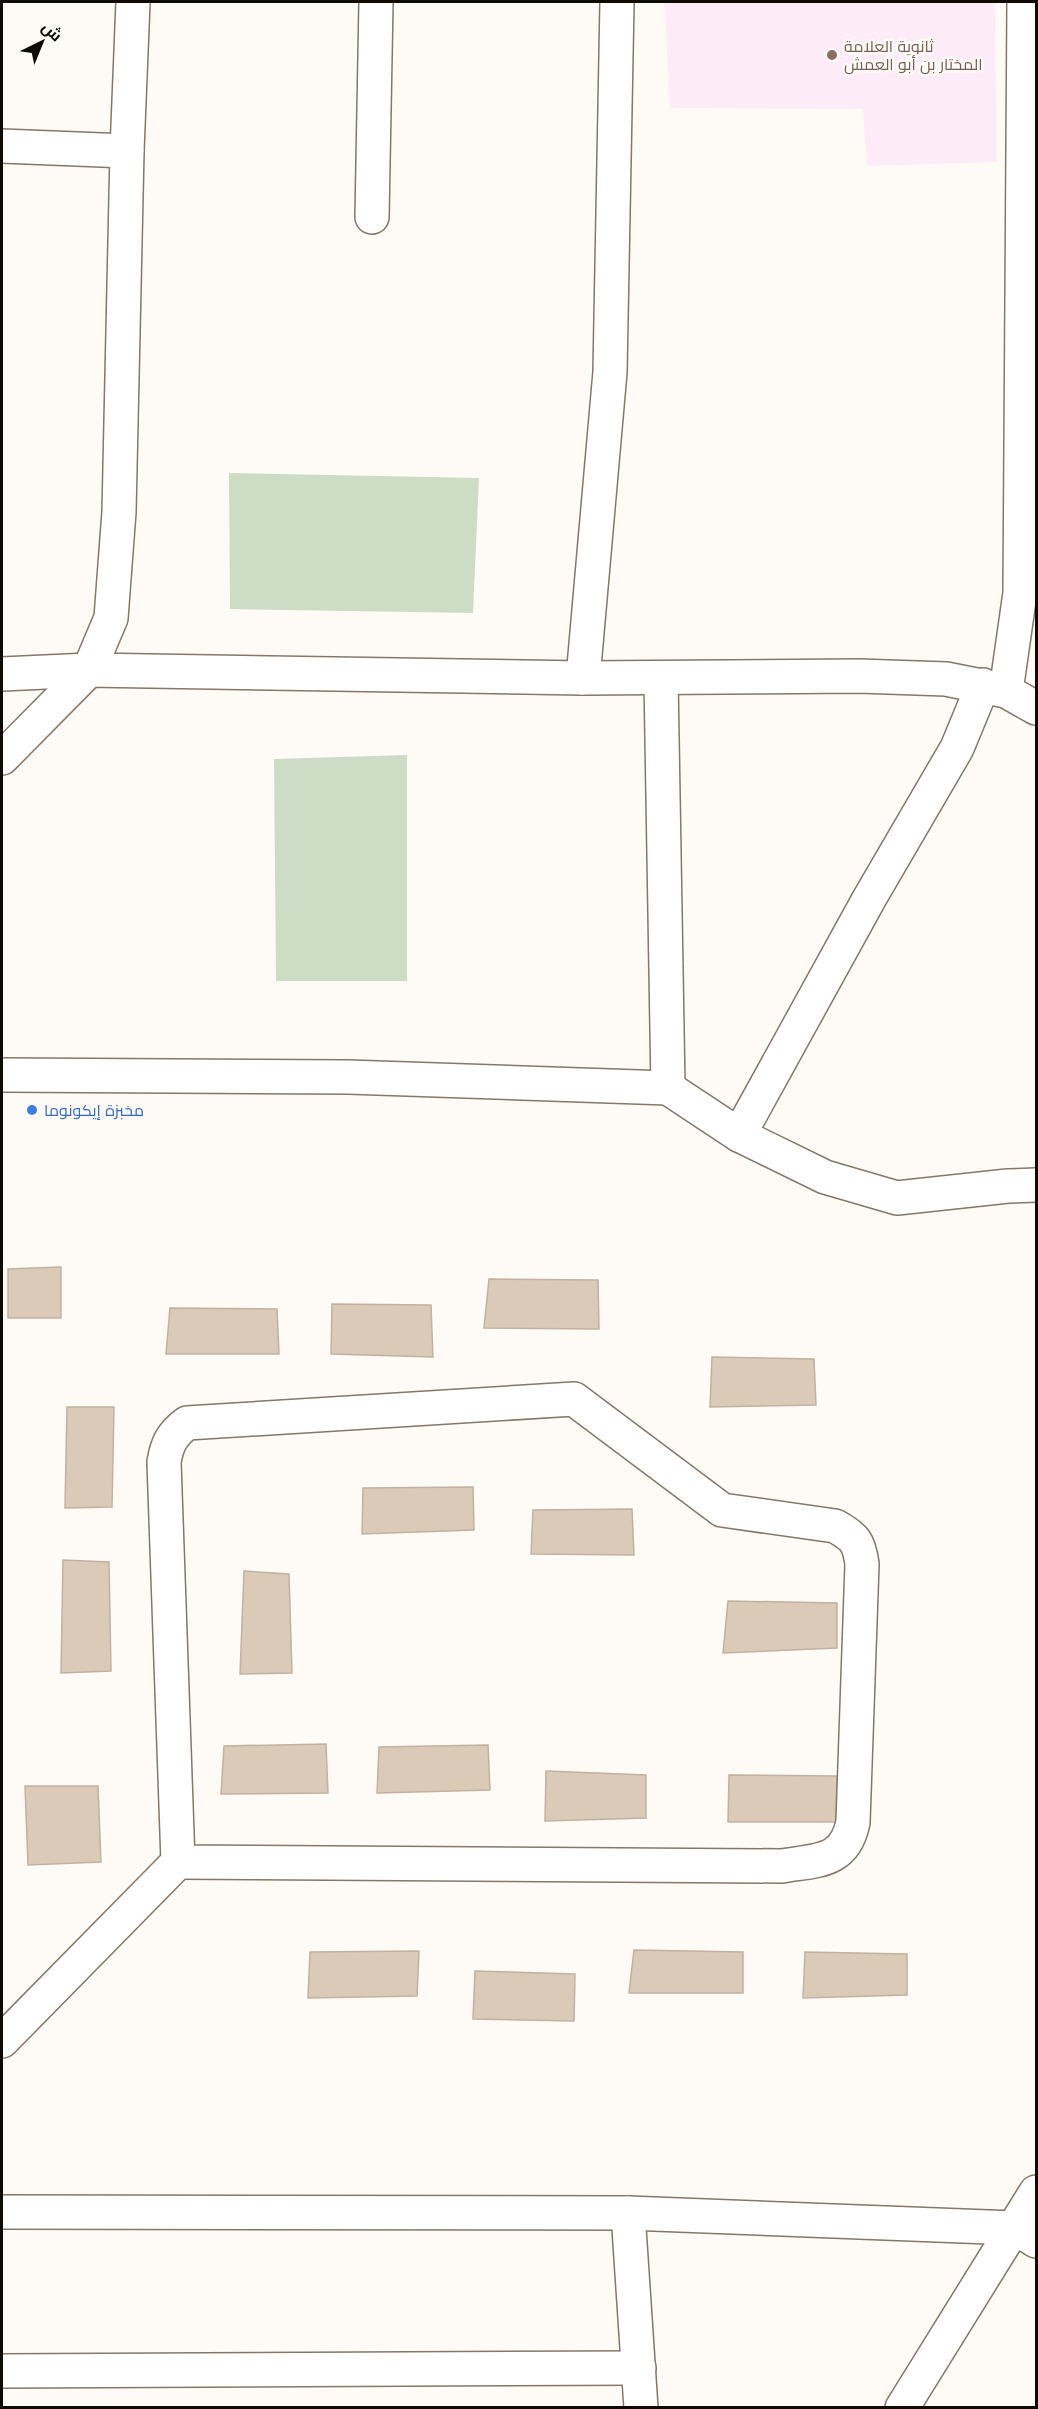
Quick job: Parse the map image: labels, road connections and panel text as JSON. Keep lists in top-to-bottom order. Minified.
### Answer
{"places":["ثانوية العلامة المختار بن أبو العمش","مخبزة إيكونوما"],"north":"top right"}
